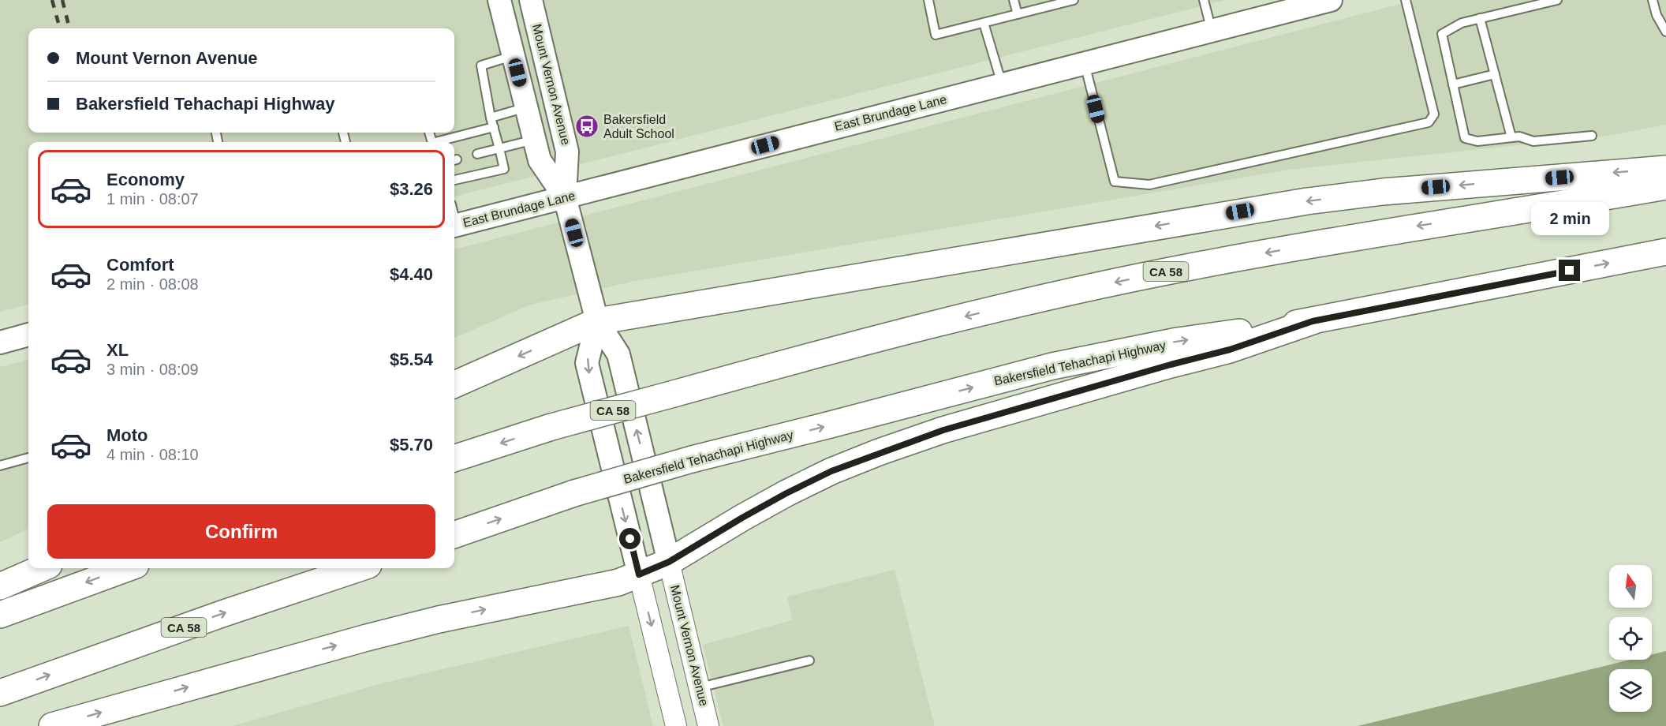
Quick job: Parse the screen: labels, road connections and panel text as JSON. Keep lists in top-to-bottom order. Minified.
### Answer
{"streets":{"highway":["CA 58","Bakersfield Tehachapi Highway"],"main road":["Mount Vernon Avenue","East Brundage Lane"]},"crossings":[["Mount Vernon Avenue","East Brundage Lane"]],"places":{"bus stop":["Bakersfield Adult School"]},"north":"top","page":{"banner":["Mount Vernon Avenue","Bakersfield Tehachapi Highway"],"list":[{"name":"Economy","note":"1 min · 08:07","value":"$3.26"},{"name":"Comfort","note":"2 min · 08:08","value":"$4.40"},{"name":"XL","note":"3 min · 08:09","value":"$5.54"},{"name":"Moto","note":"4 min · 08:10","value":"$5.70"}],"bubble":"2 min","buttons":"Confirm"}}
